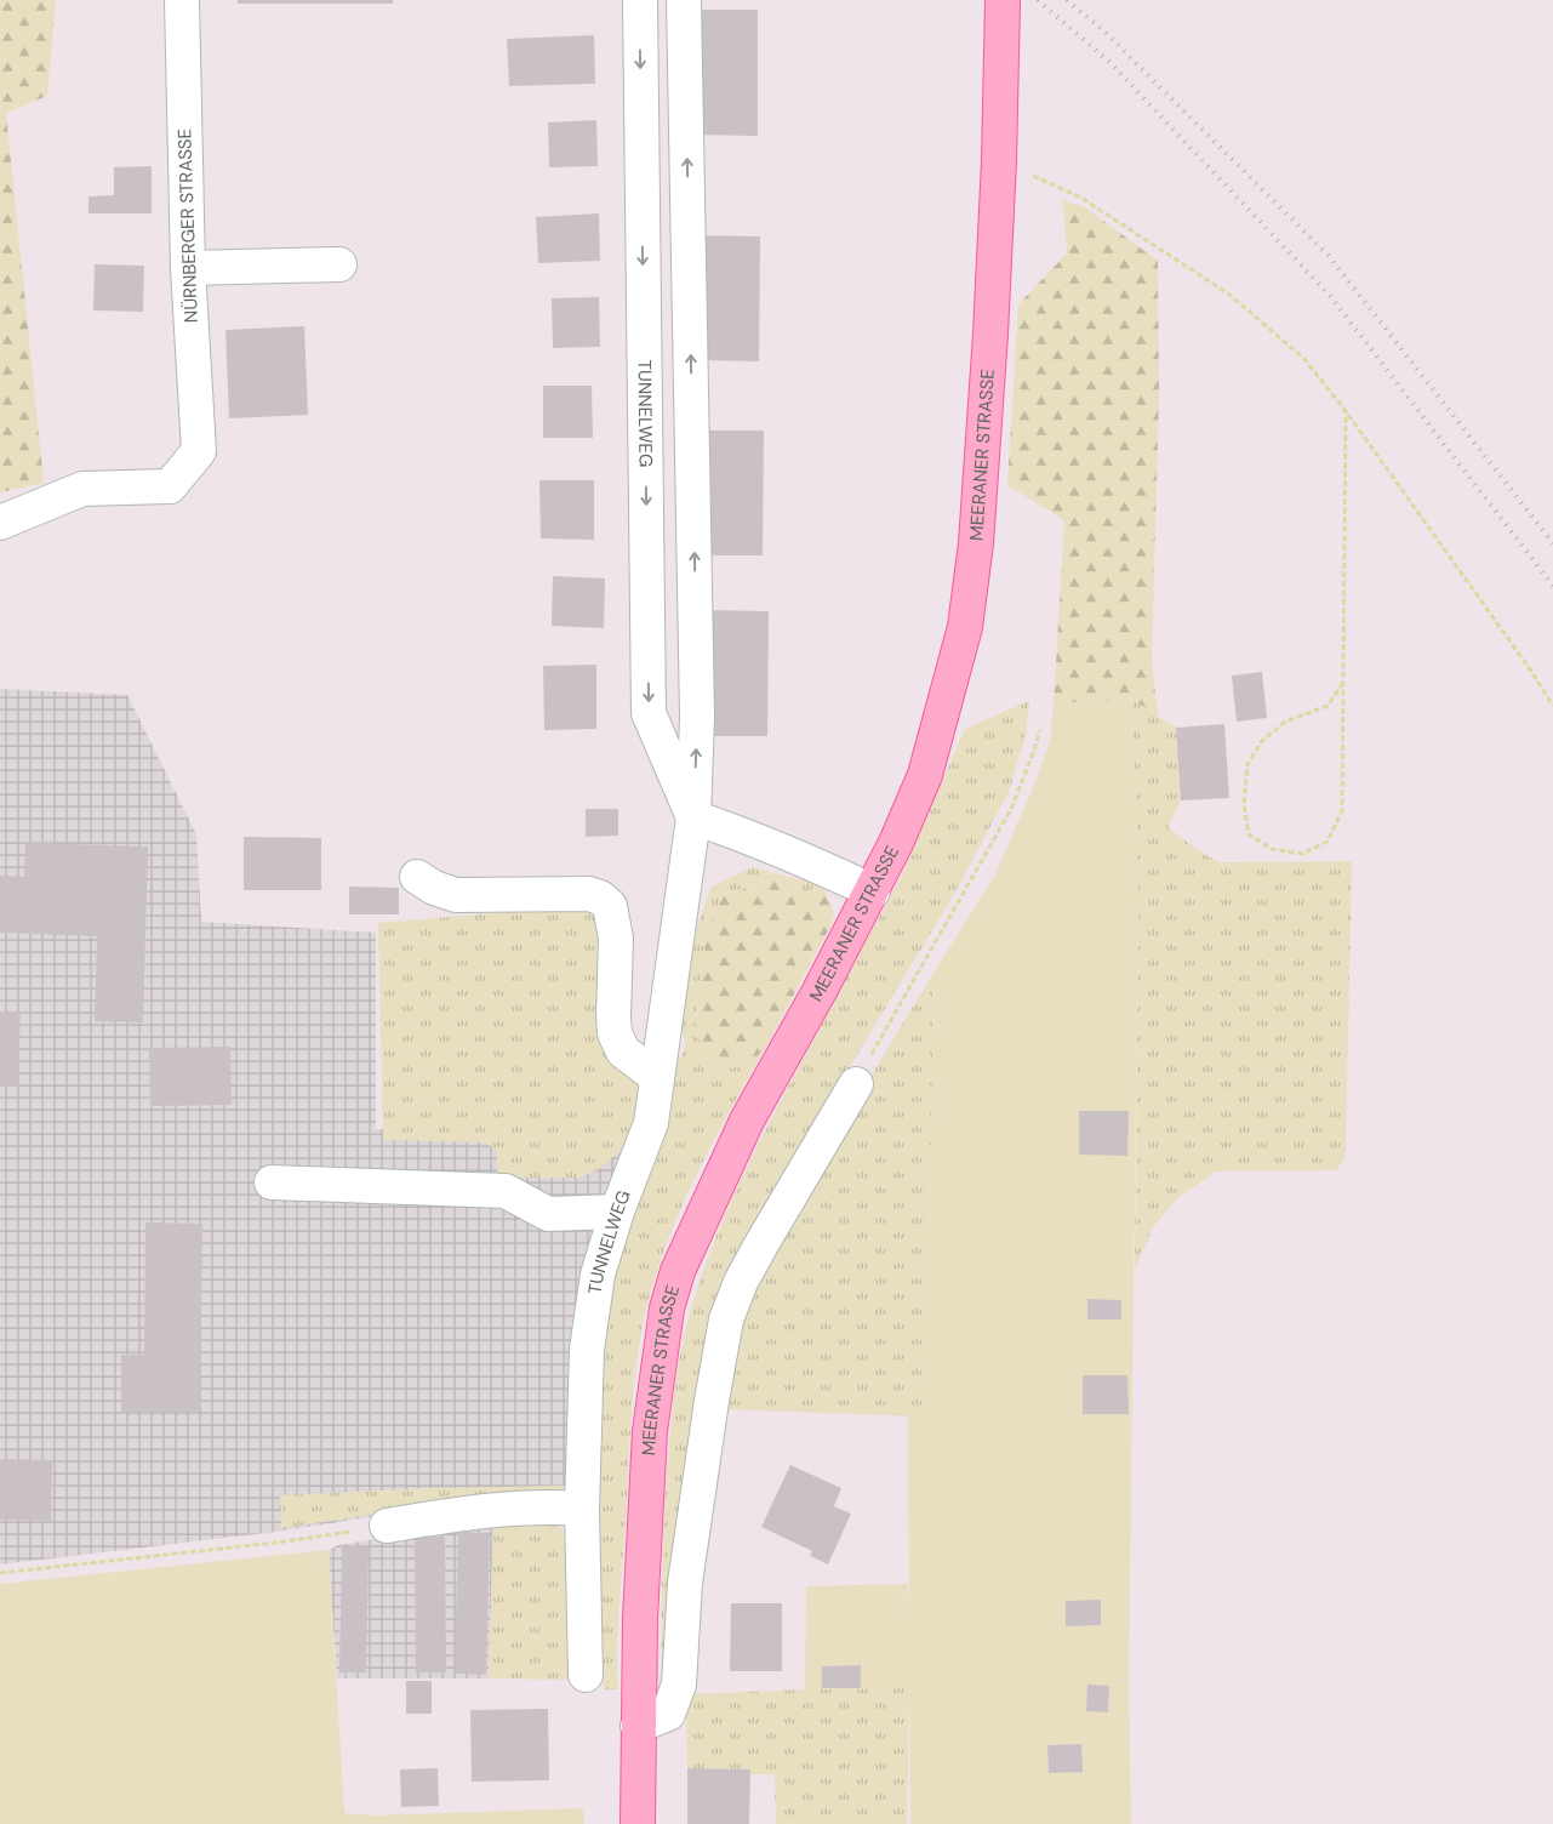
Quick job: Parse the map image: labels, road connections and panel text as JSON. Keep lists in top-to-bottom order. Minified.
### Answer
{"streets":{"main road":["MEERANER STRASSE"],"street":["NÜRNBERGER STRASSE","TUNNELWEG"]}}
